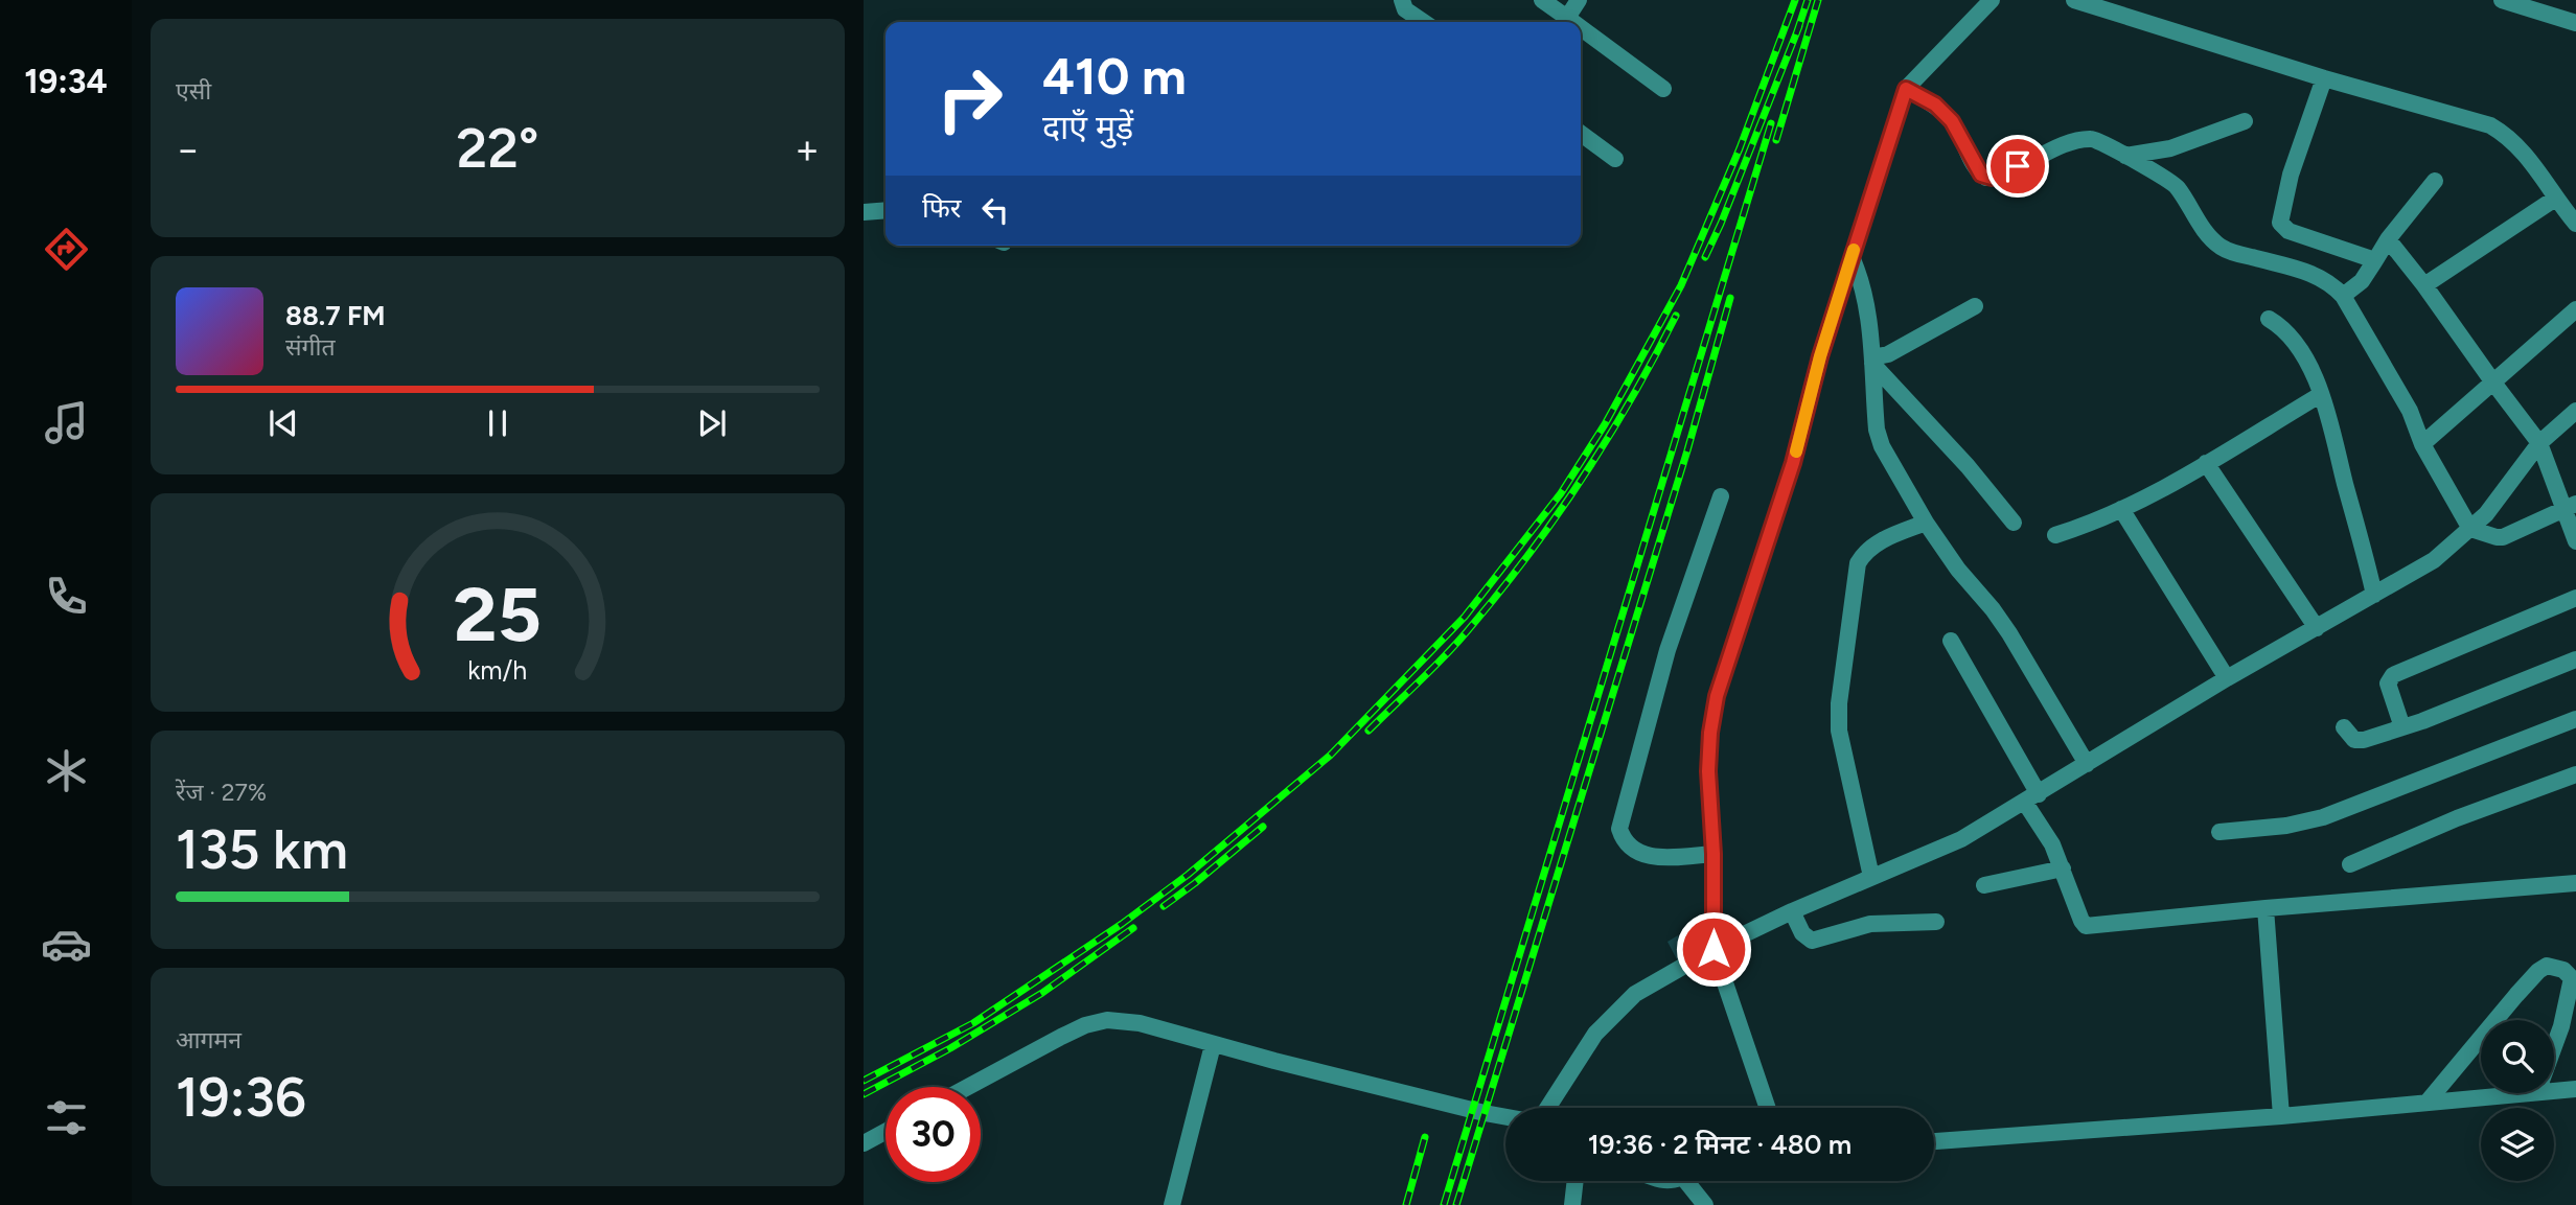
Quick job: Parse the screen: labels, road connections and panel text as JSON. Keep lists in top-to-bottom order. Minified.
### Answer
{"page":{"tabs":"19:34","tile":["एसी",["रेंज · 27%","135 km"],["आगमन","19:36"]],"turn":["410 m","दाएँ मुड़ें"],"heat":["−","22°","+"],"then":"फिर","song":["88.7 FM","संगीत"],"limit":"30","trip":"19:36 · 2 मिनट · 480 m","gauge":["25","km/h"]}}
